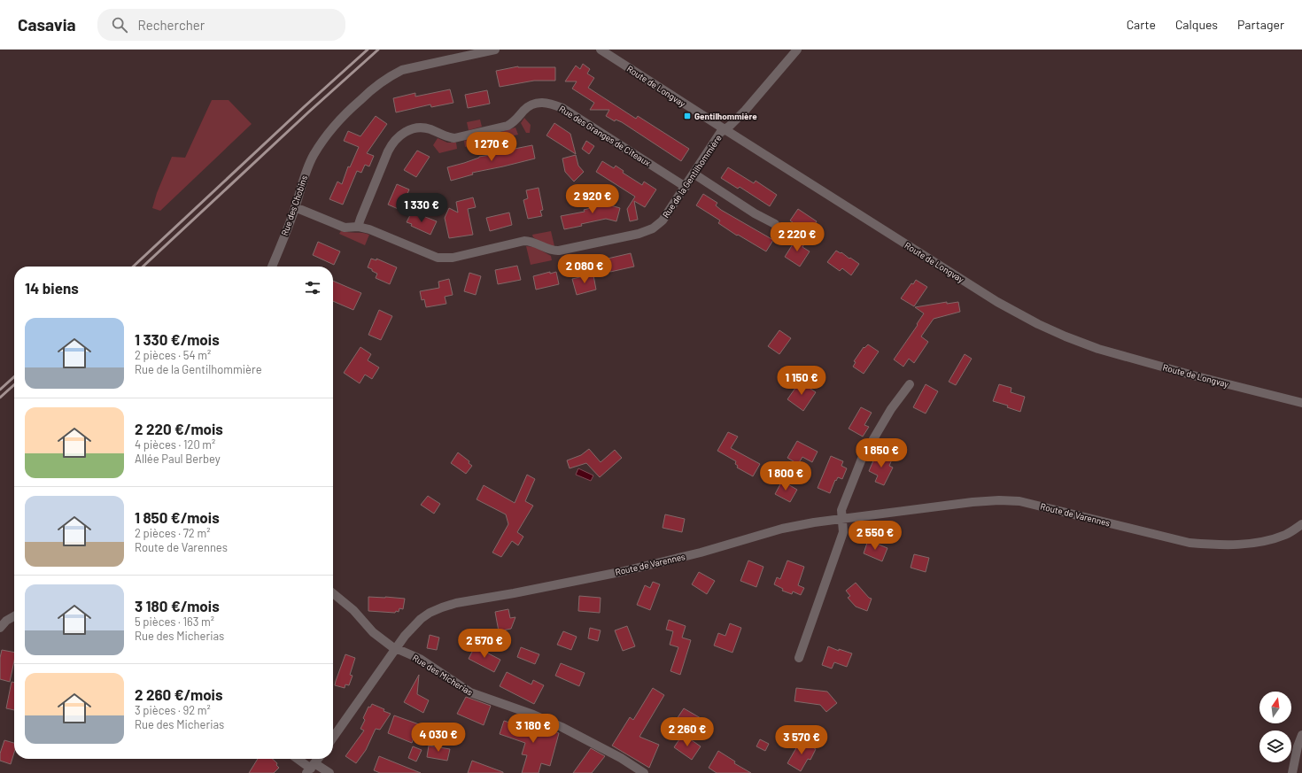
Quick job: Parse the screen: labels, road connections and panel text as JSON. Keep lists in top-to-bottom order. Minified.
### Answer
{"streets":{"street":["Route de Longvay","Rue des Granges de Citeaux","Rue de la Gentilhommière","Rue des Chobins","Route de Varennes","Rue des Micherias"]},"crossings":[["Route de Longvay","Rue de la Gentilhommière"],["Rue des Granges de Citeaux","Rue de la Gentilhommière"],["Rue de la Gentilhommière","Rue des Chobins"],["Route de Varennes","Rue des Micherias"]],"places":{"transit":["Gentilhommière"]},"north":"top","page":{"header":"Casavia","search":"Rechercher","nav":["Carte","Calques","Partager"],"price":["1 270 €","2 920 €","1 330 €","2 220 €","2 080 €","1 150 €","1 850 €","1 800 €","2 550 €","2 570 €","3 180 €","2 260 €","4 030 €","3 570 €"],"heading":"14 biens","list":[{"name":"1 330 €/mois","note":"2 pièces · 54 m² · Rue de la Gentilhommière"},{"name":"2 220 €/mois","note":"4 pièces · 120 m² · Allée Paul Berbey"},{"name":"1 850 €/mois","note":"2 pièces · 72 m² · Route de Varennes"},{"name":"3 180 €/mois","note":"5 pièces · 163 m² · Rue des Micherias"},{"name":"2 260 €/mois","note":"3 pièces · 92 m² · Rue des Micherias"}]}}
